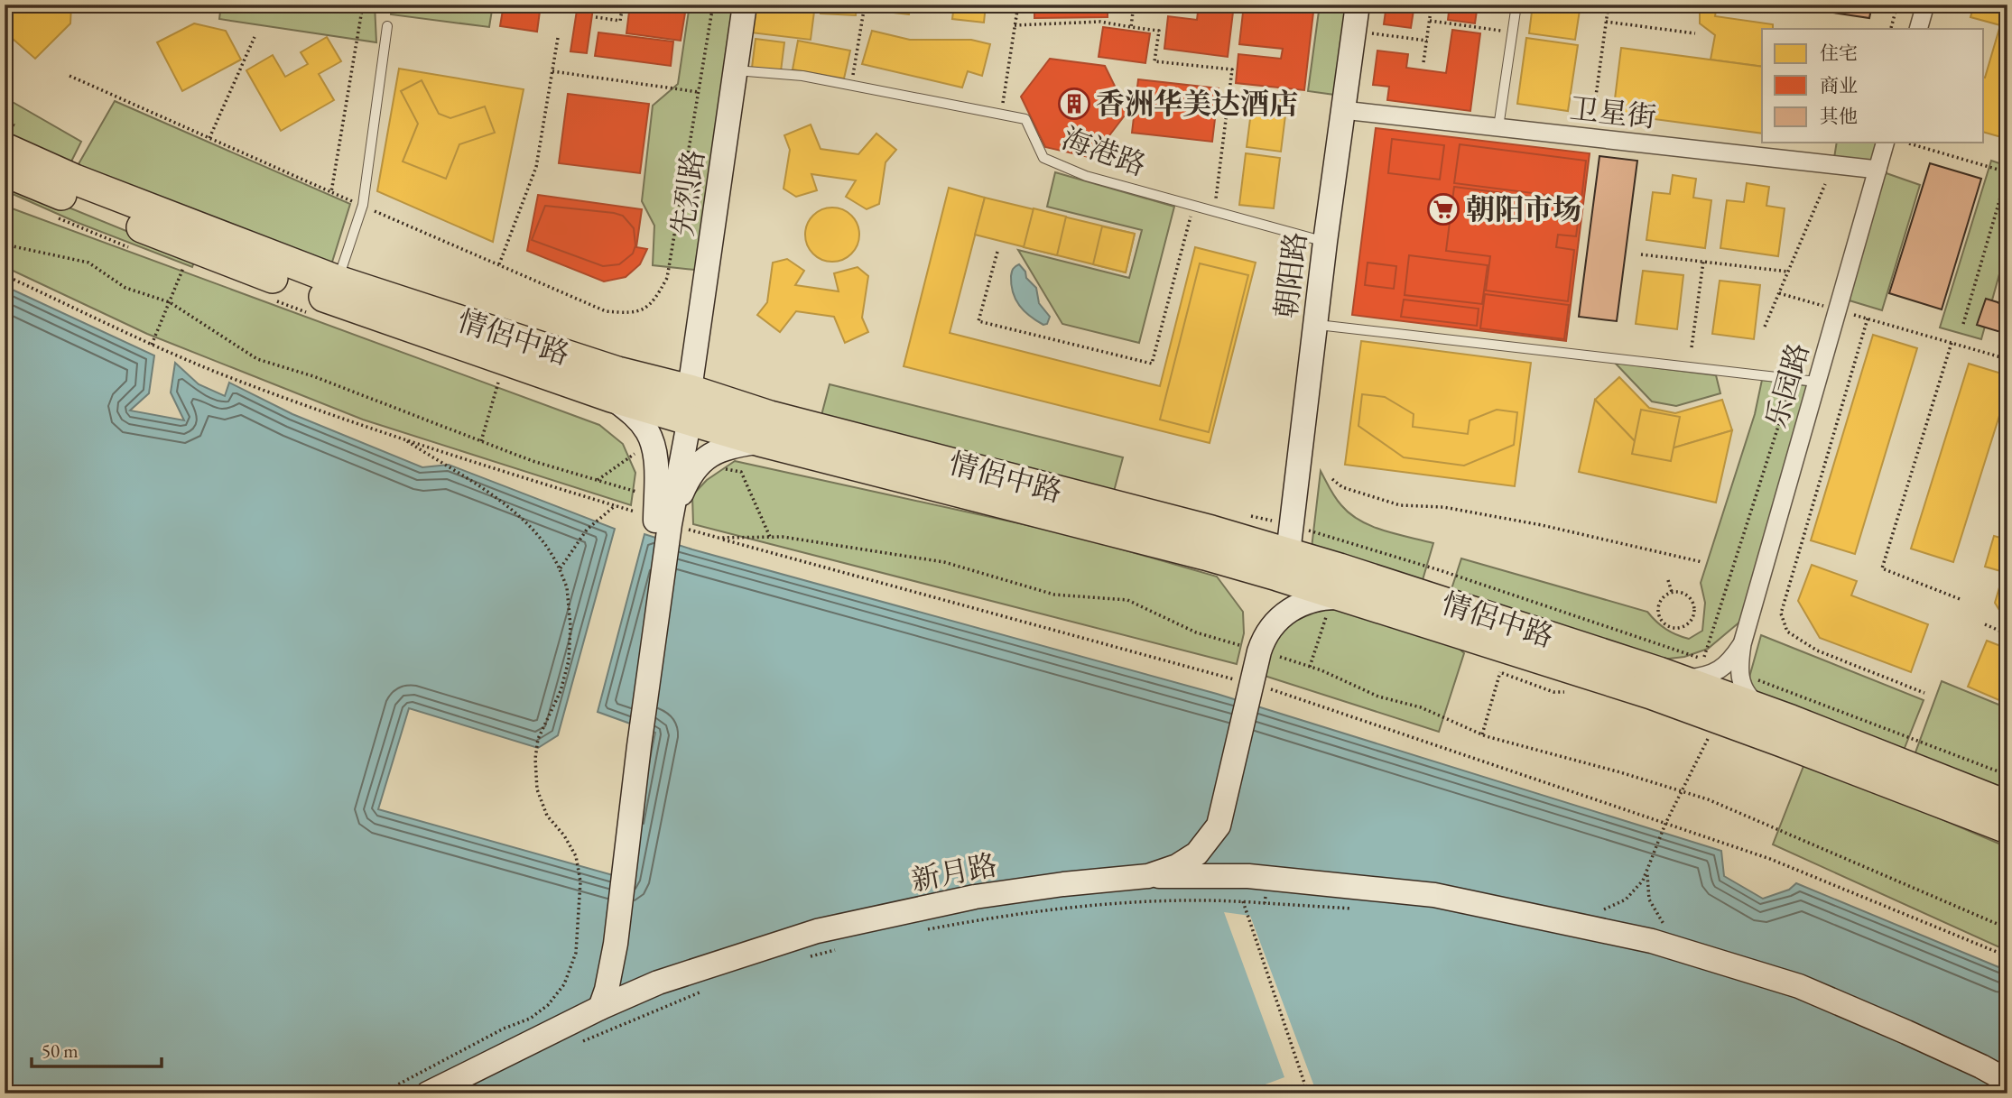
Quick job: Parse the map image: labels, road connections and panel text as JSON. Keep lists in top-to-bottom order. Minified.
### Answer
{"streets":{"highway":["情侶中路"],"street":["卫星街","先烈路","朝阳路","乐园路","新月路"],"lane":["海港路"]},"crossings":[["卫星街","朝阳路"],["卫星街","乐园路"],["海港路","先烈路"],["海港路","朝阳路"],["先烈路","情侶中路"],["朝阳路","情侶中路"],["情侶中路","新月路"]],"places":{"building":["香洲华美达酒店"],"supermarket":["朝阳市场"]},"legend":["住宅","商业","其他"],"scale_bar":"50 m"}
